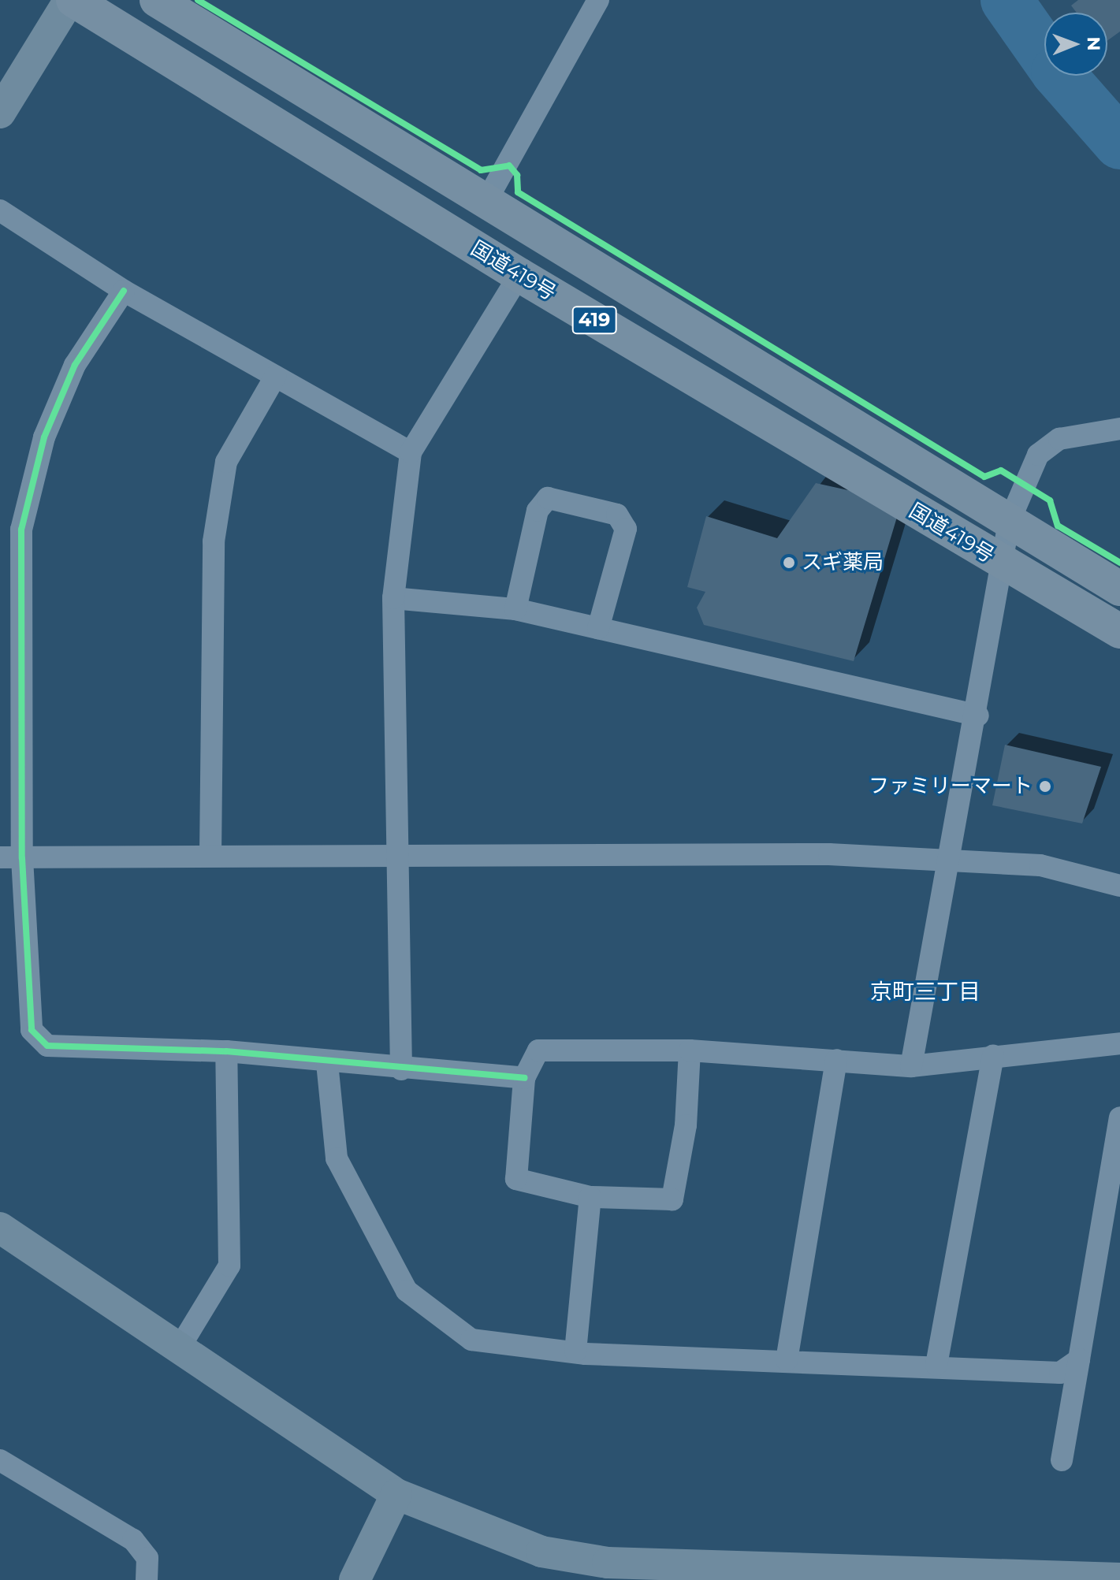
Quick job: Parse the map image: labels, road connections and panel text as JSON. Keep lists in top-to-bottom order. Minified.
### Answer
{"streets":{"highway":["国道419号","419"]},"districts":["京町三丁目"],"places":["スギ薬局","ファミリーマート"],"north":"right"}
